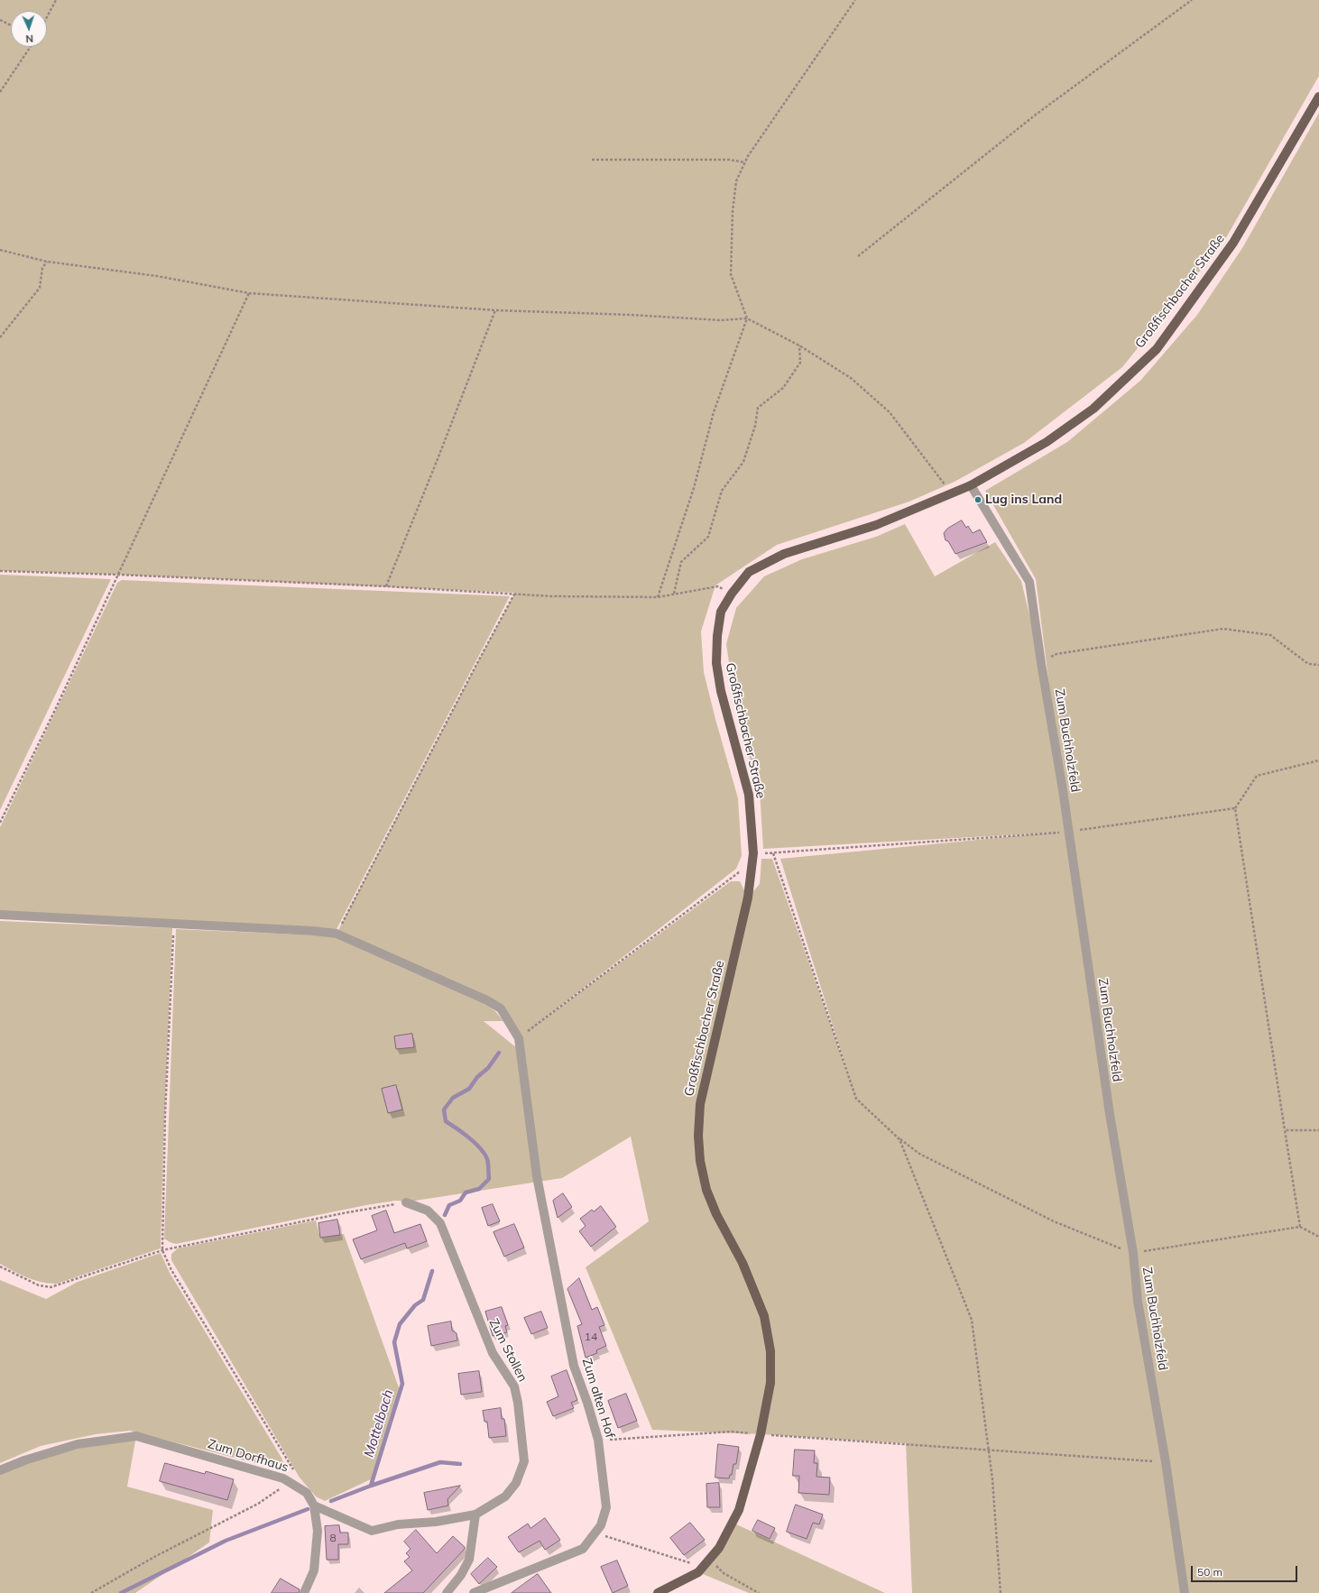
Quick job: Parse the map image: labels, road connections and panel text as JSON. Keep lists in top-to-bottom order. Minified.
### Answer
{"streets":{"main road":["Großfischbacher Straße"],"street":["Zum Buchholzfeld","Zum Stollen","Zum alten Hof","Zum Dorfhaus"]},"crossings":[["Großfischbacher Straße","Zum Buchholzfeld"],["Zum Stollen","Zum Dorfhaus"]],"water":["Mottelbach"],"places":["Lug ins Land"],"house_numbers":["14","8"],"scale_bar":"50 m","north":"bottom"}
